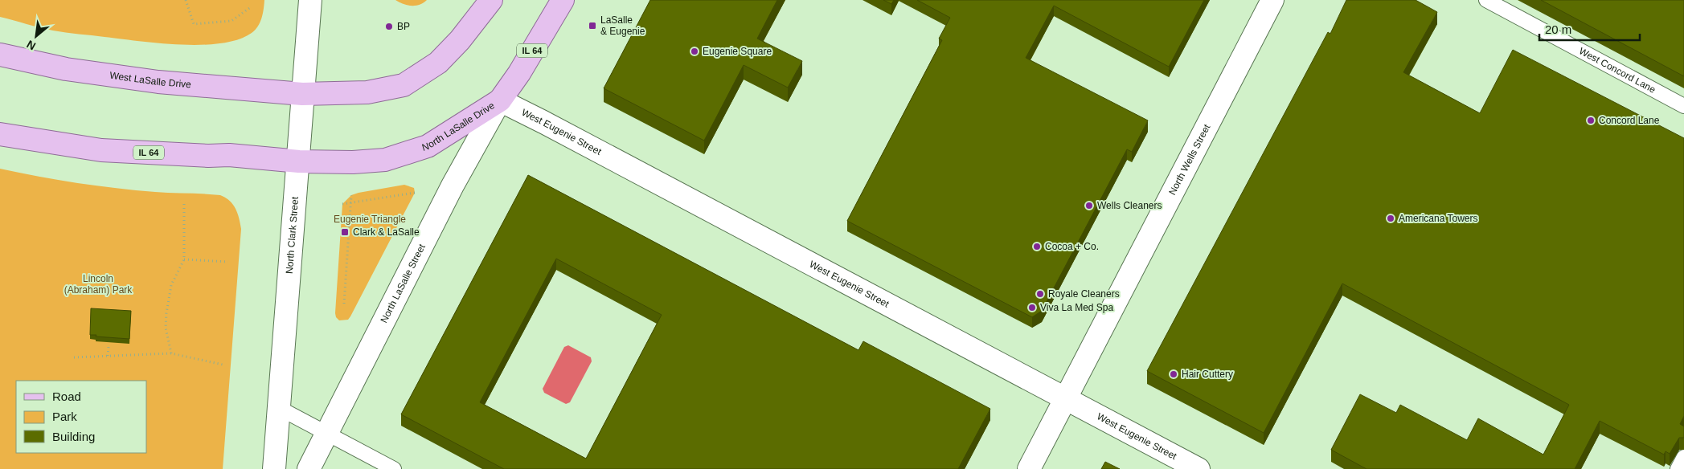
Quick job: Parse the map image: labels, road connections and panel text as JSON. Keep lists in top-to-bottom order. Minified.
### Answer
{"streets":{"main road":["IL 64","West LaSalle Drive","North LaSalle Drive"],"street":["West Eugenie Street","North Wells Street","North Clark Street","North LaSalle Street"],"lane":["West Concord Lane"]},"crossings":[["IL 64","North LaSalle Drive"],["IL 64","North Clark Street"],["West LaSalle Drive","North Clark Street"],["North LaSalle Drive","West Eugenie Street"],["North LaSalle Drive","North Clark Street"],["North LaSalle Drive","North LaSalle Street"],["West Eugenie Street","North Wells Street"],["West Eugenie Street","North LaSalle Street"]],"parks":["Eugenie Triangle","Lincoln (Abraham) Park"],"places":{"transit":["LaSalle & Eugenie","Clark & LaSalle"],"other":["BP","Eugenie Square","Concord Lane","Wells Cleaners","Americana Towers","Cocoa + Co.","Royale Cleaners","Viva La Med Spa","Hair Cuttery"]},"legend":["Road","Park","Building"],"scale_bar":"20 m","north":"bottom left"}
